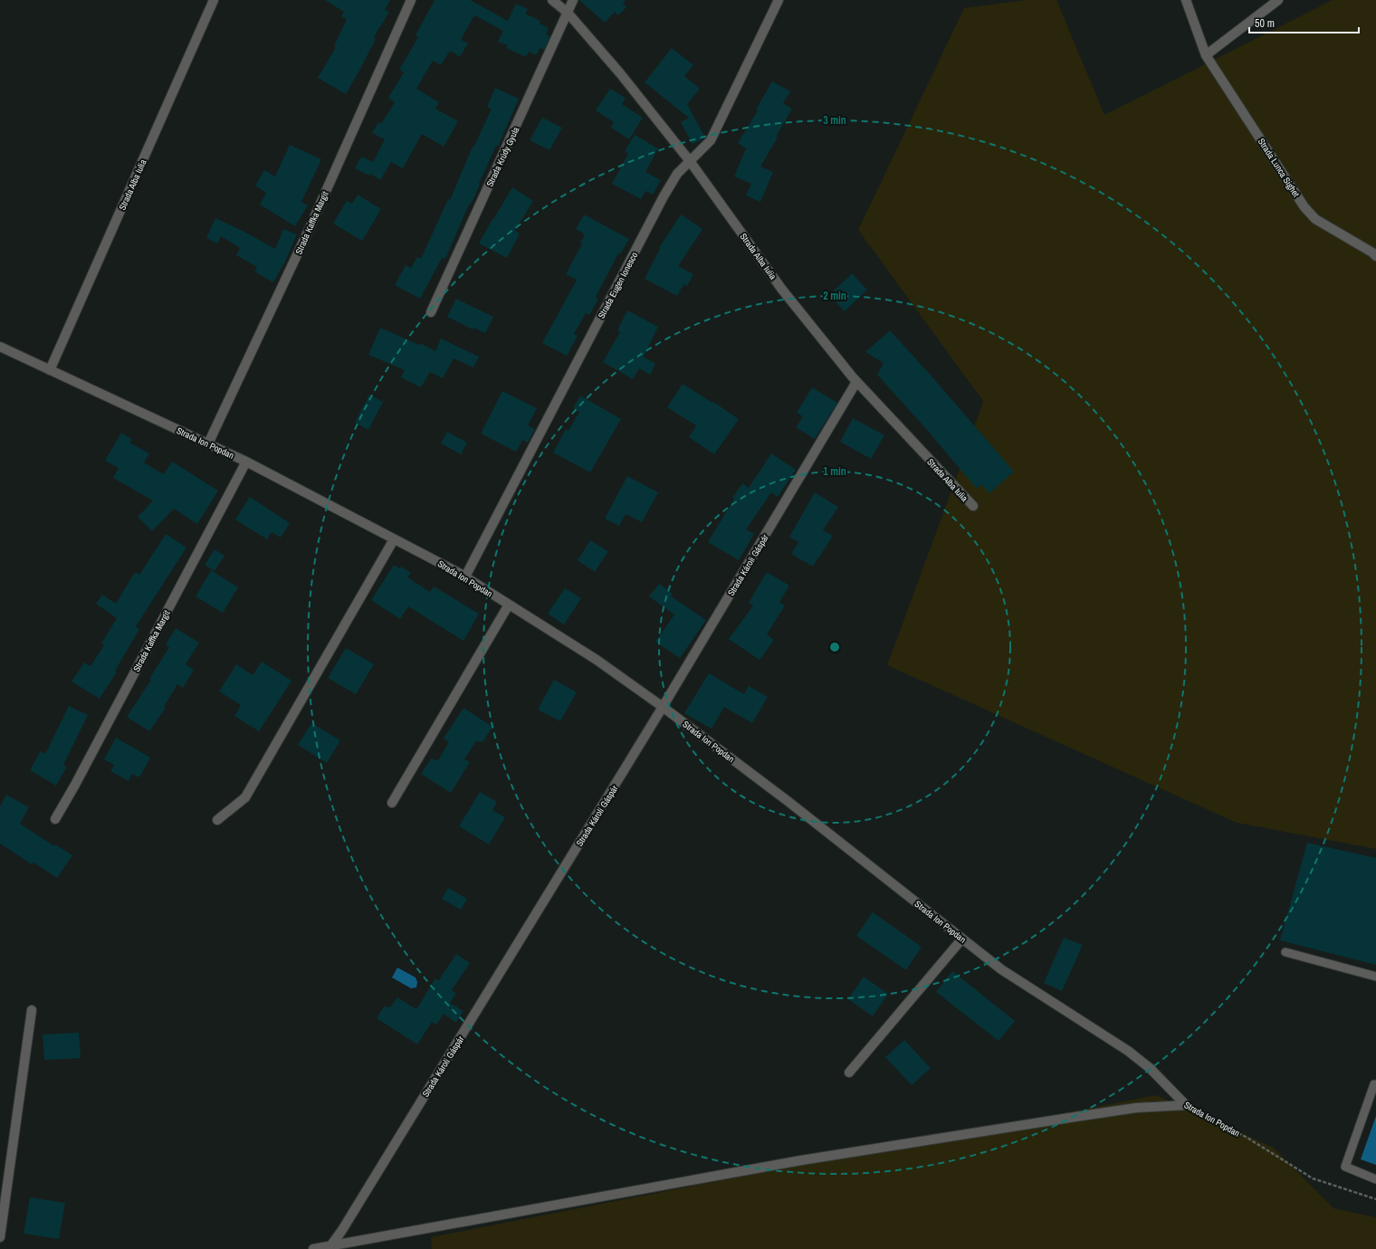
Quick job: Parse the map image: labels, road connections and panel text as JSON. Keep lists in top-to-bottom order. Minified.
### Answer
{"streets":{"street":["Strada Krúdy Gyula","Strada Lunca Sighet","Strada Alba Iulia","Strada Kaffka Margit","Strada Eugen Ionesco","Strada Ion Popdan","Strada Károli Gáspár"]},"crossings":[["Strada Krúdy Gyula","Strada Alba Iulia"],["Strada Alba Iulia","Strada Eugen Ionesco"],["Strada Alba Iulia","Strada Ion Popdan"],["Strada Alba Iulia","Strada Károli Gáspár"],["Strada Kaffka Margit","Strada Ion Popdan"],["Strada Eugen Ionesco","Strada Ion Popdan"],["Strada Ion Popdan","Strada Károli Gáspár"]],"scale_bar":"50 m","rings":["3 min","2 min","1 min"]}
